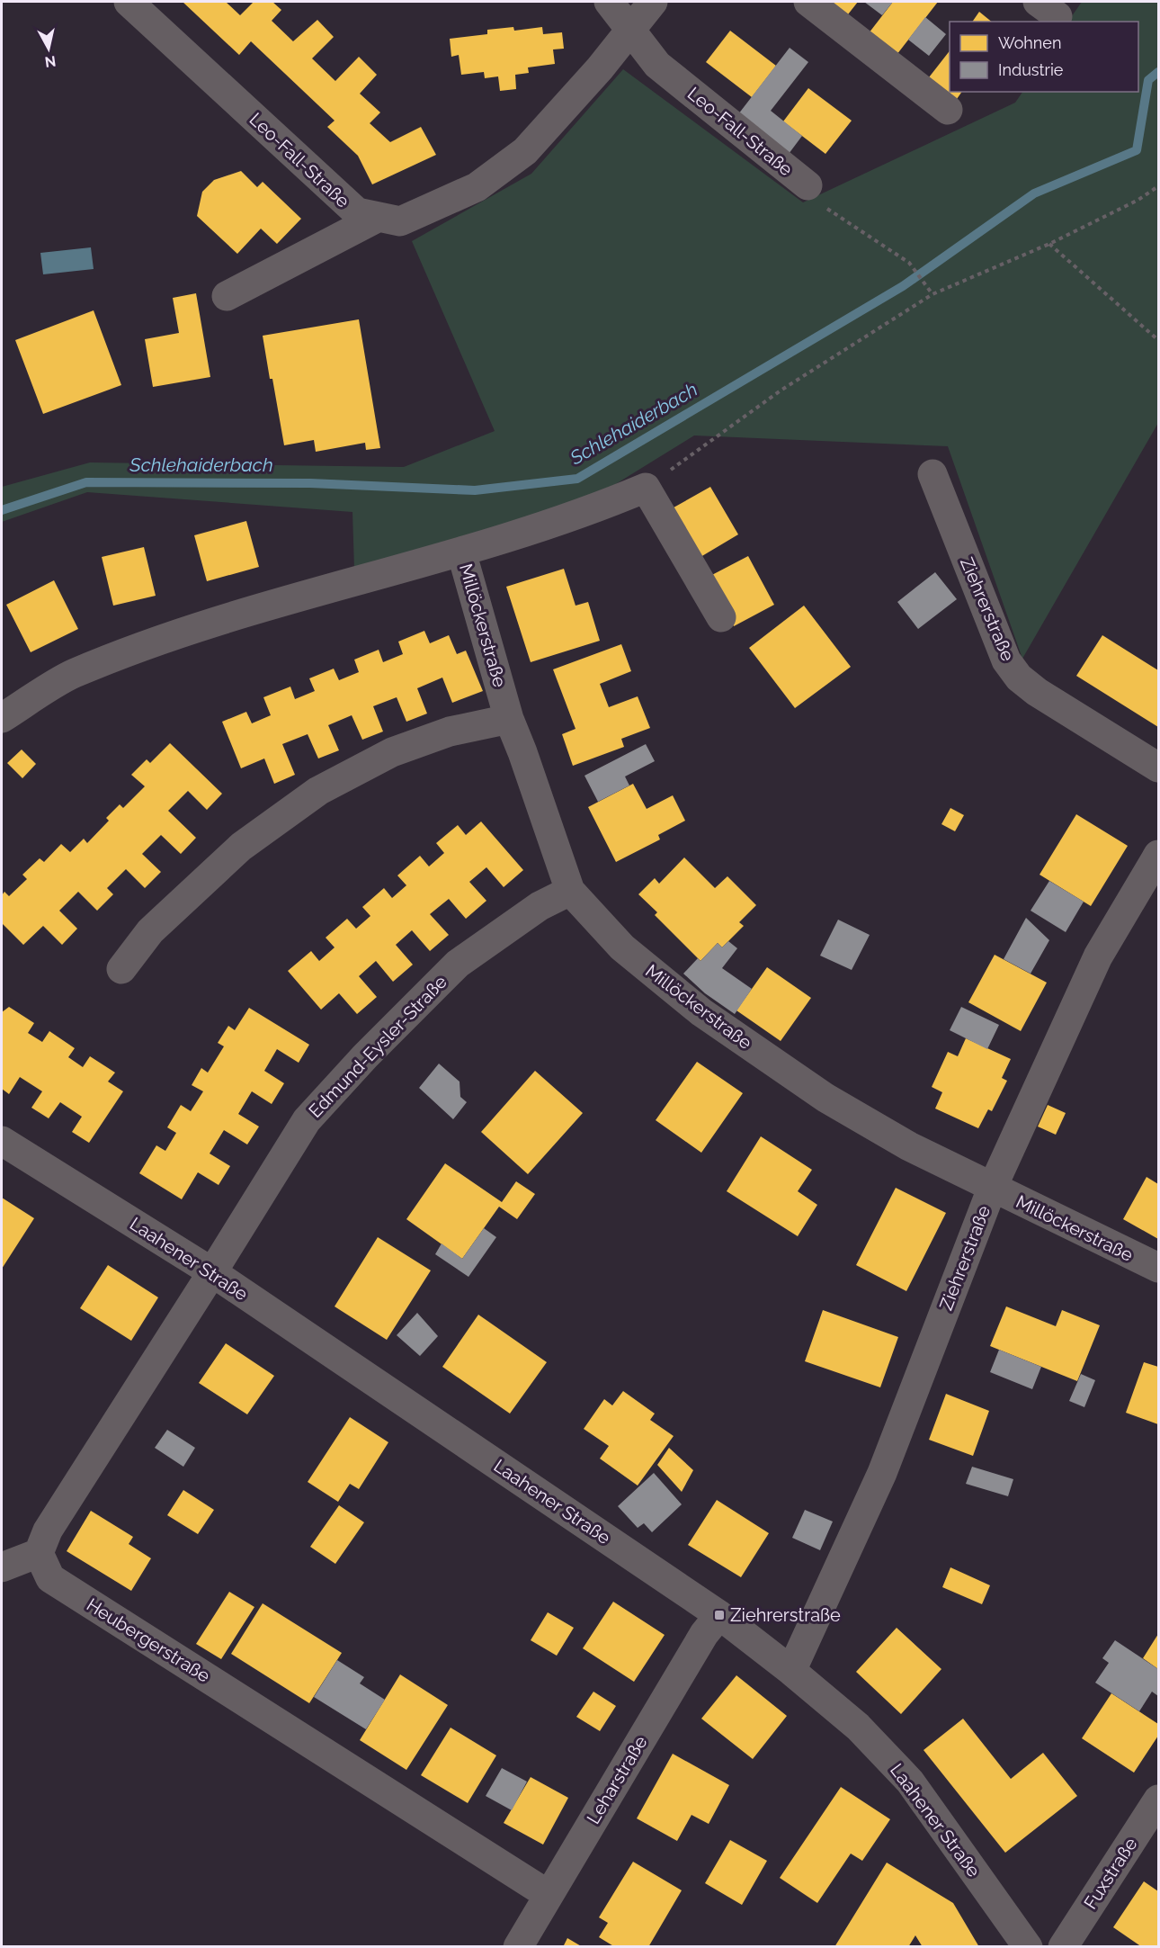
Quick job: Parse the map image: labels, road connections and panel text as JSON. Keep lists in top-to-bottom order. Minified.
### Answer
{"streets":{"street":["Leo-Fall-Straße","Ziehrerstraße","Millöckerstraße","Edmund-Eysler-Straße","Laahener Straße","Heubergerstraße","Leharstraße","Fuxstraße"]},"crossings":[["Ziehrerstraße","Millöckerstraße"],["Ziehrerstraße","Laahener Straße"],["Millöckerstraße","Edmund-Eysler-Straße"],["Edmund-Eysler-Straße","Laahener Straße"],["Laahener Straße","Leharstraße"],["Heubergerstraße","Leharstraße"]],"water":["Schlehaiderbach"],"places":{"transit":["Ziehrerstraße"]},"legend":["Wohnen","Industrie"],"north":"bottom"}
